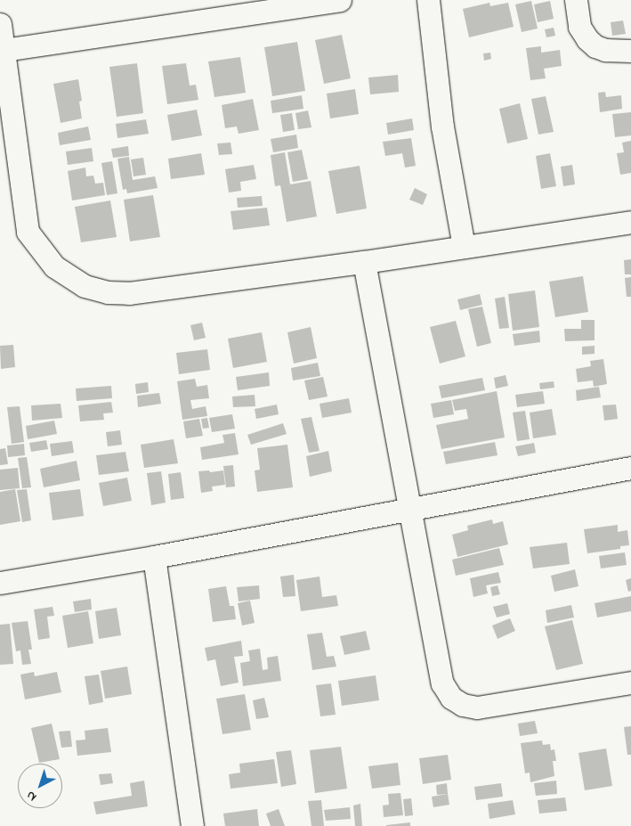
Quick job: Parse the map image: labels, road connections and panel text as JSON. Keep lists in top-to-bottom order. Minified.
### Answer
{"north":"bottom left"}
